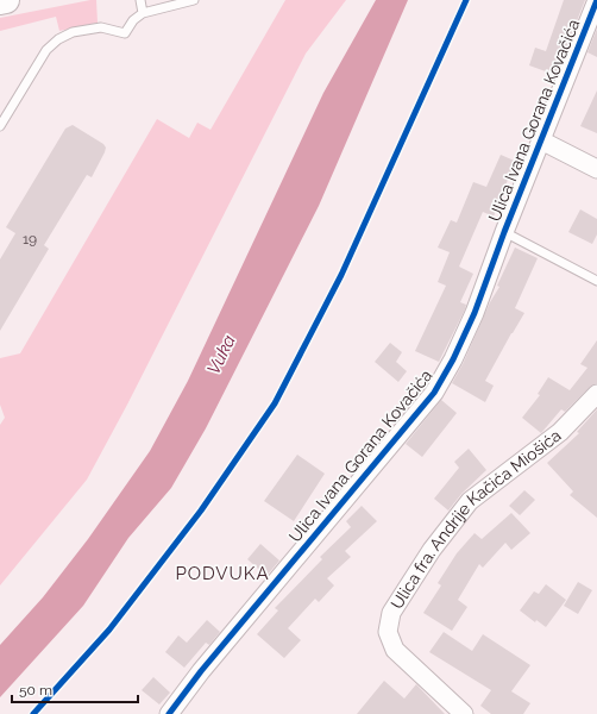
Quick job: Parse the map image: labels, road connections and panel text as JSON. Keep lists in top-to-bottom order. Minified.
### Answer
{"streets":{"street":["Ulica Ivana Gorana Kovačića","Ulica fra. Andrije Kačića Miošića"]},"districts":["PODVUKA"],"water":["Vuka"],"house_numbers":["19"],"scale_bar":"50 m"}
